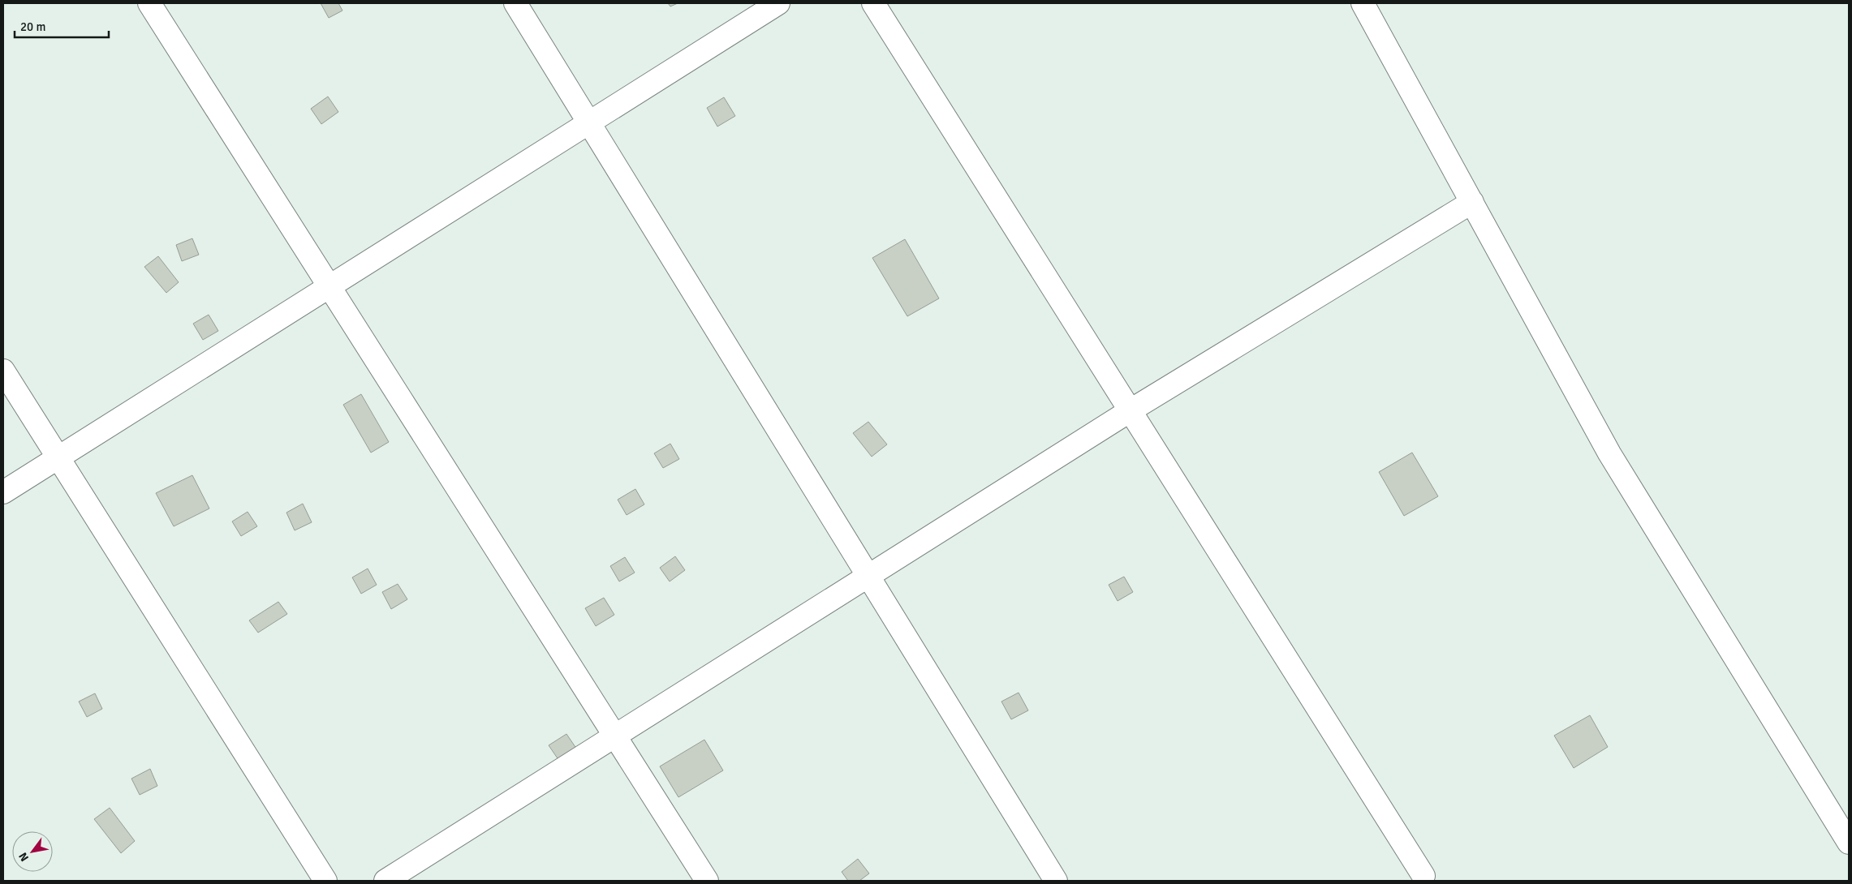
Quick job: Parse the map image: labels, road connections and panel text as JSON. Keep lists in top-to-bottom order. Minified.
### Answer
{"scale_bar":"20 m","north":"bottom left"}
